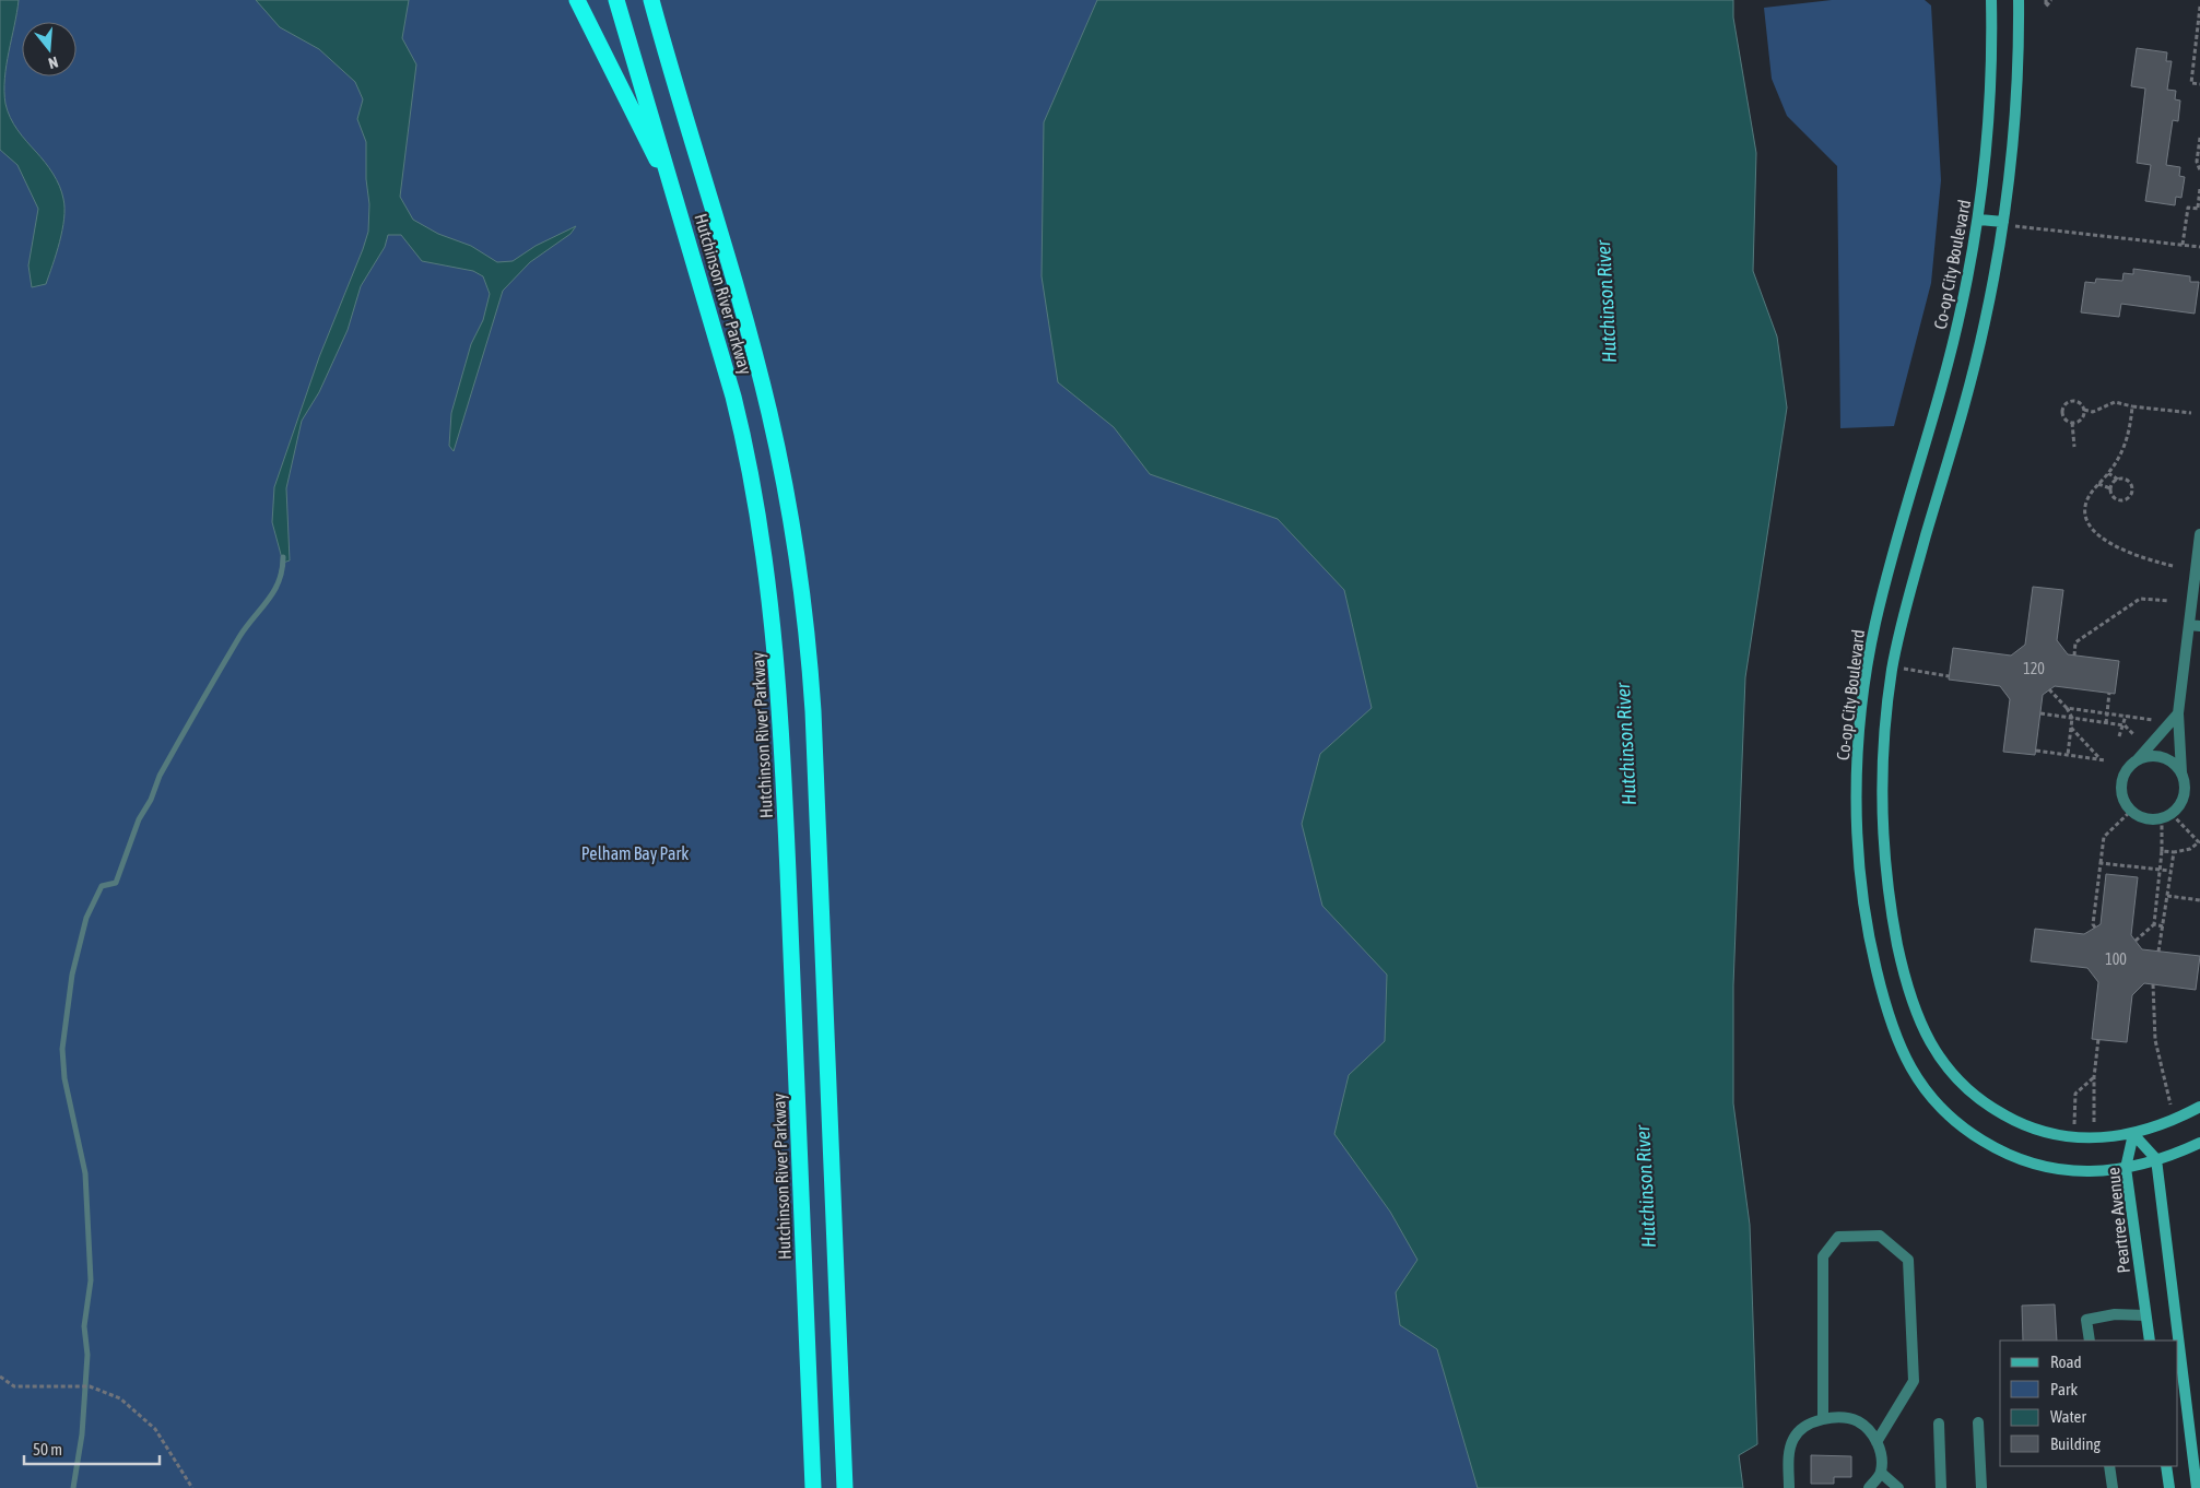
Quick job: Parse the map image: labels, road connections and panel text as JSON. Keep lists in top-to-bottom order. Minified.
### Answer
{"streets":{"highway":["Hutchinson River Parkway"],"main road":["Co-op City Boulevard","Peartree Avenue"]},"crossings":[["Co-op City Boulevard","Peartree Avenue"]],"water":["Hutchinson River"],"parks":["Pelham Bay Park"],"house_numbers":["120","100"],"legend":["Road","Park","Water","Building"],"scale_bar":"50 m","north":"bottom"}
